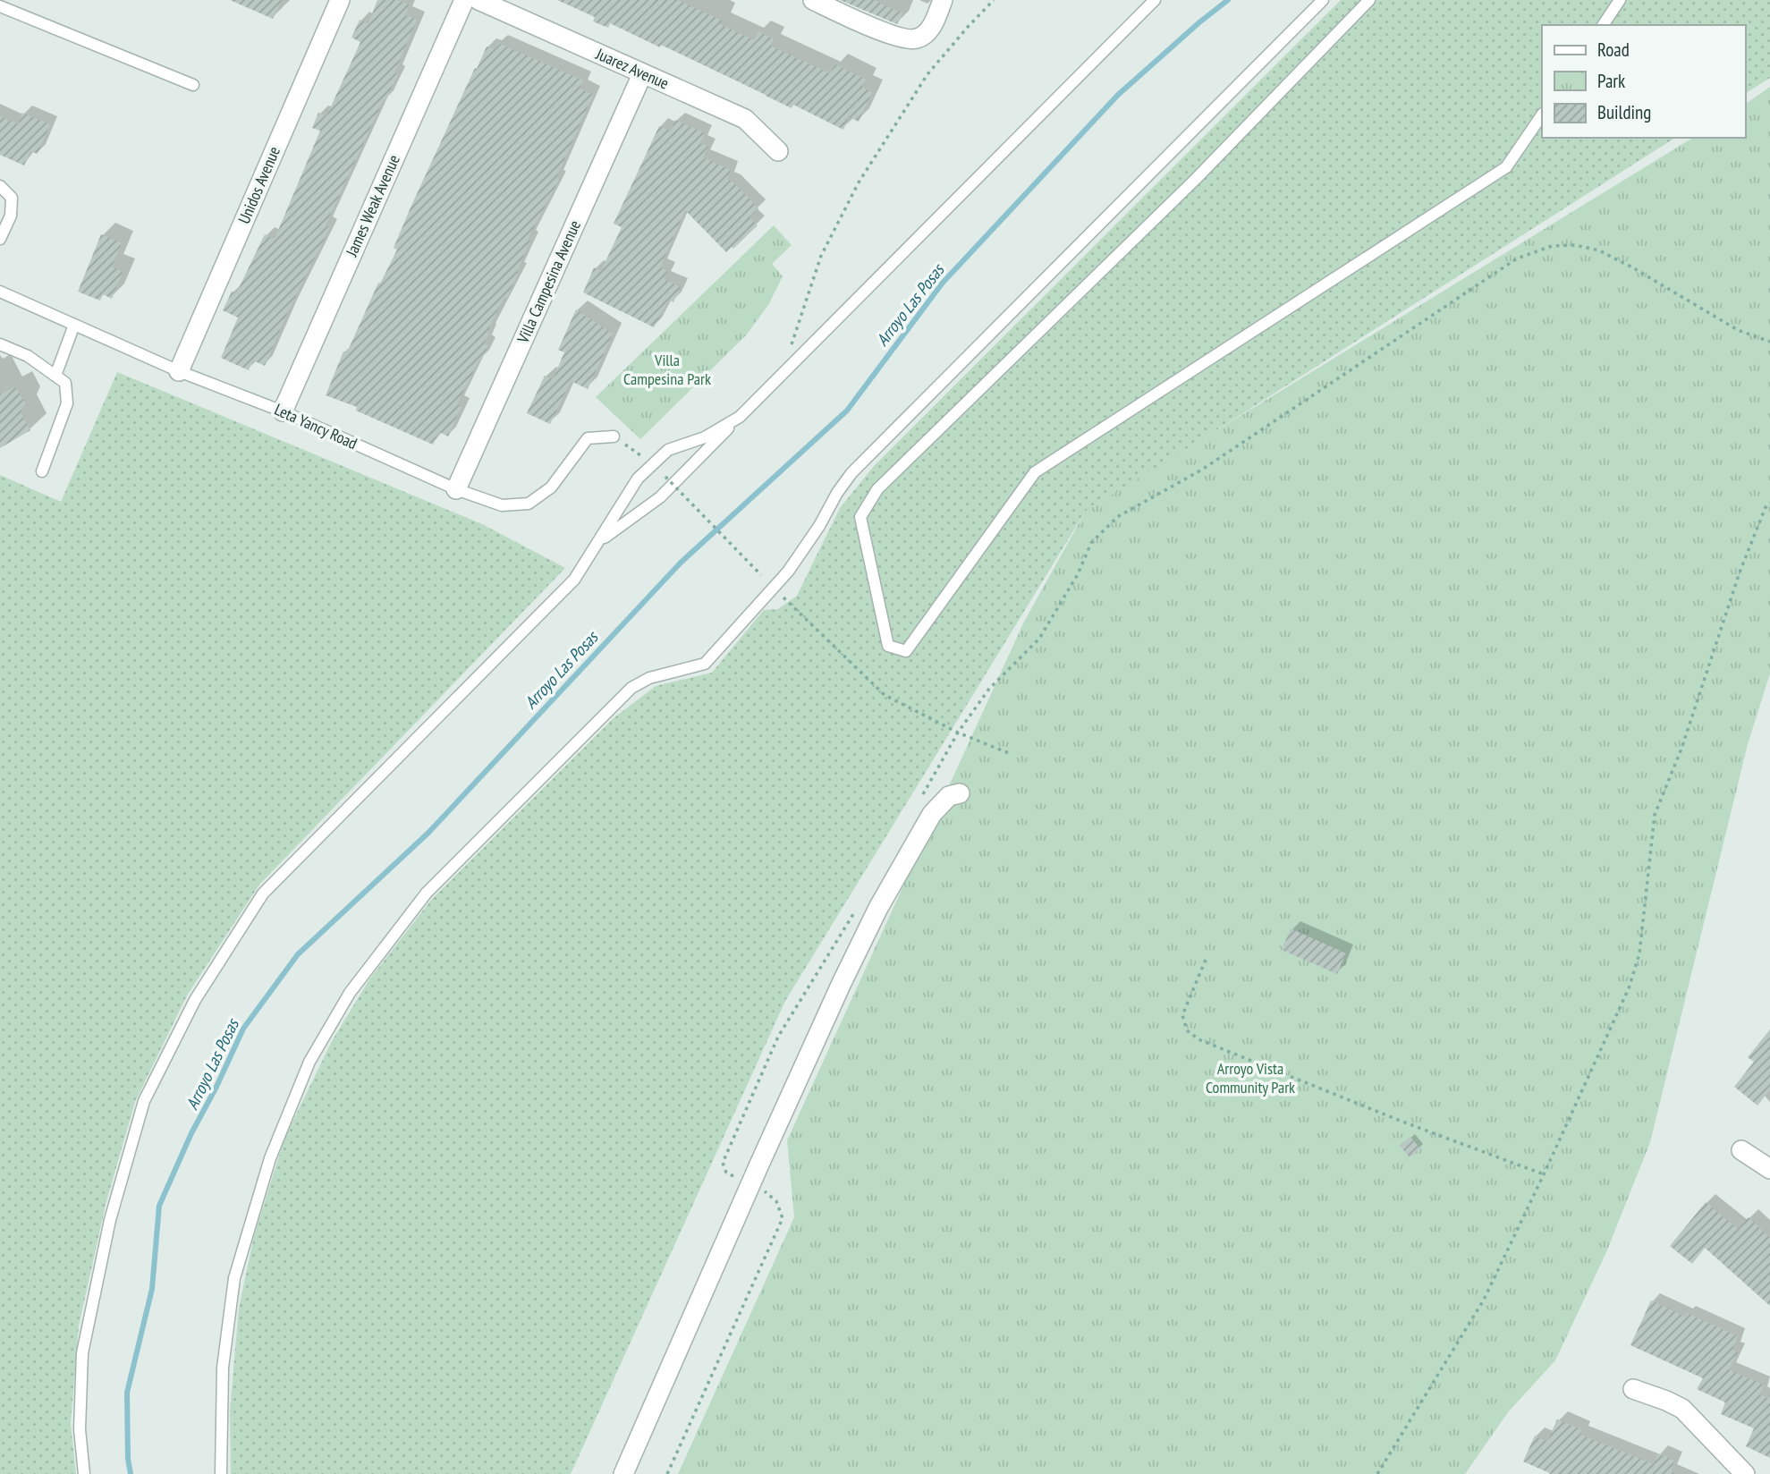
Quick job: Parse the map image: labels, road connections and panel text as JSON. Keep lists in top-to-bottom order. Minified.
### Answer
{"streets":{"street":["Juarez Avenue","Unidos Avenue","James Weak Avenue","Villa Campesina Avenue"],"lane":["Leta Yancy Road"]},"crossings":[["Juarez Avenue","Villa Campesina Avenue"],["Unidos Avenue","Leta Yancy Road"],["James Weak Avenue","Leta Yancy Road"],["Villa Campesina Avenue","Leta Yancy Road"]],"water":["Arroyo Las Posas"],"parks":["Villa Campesina Park","Arroyo Vista Community Park"],"legend":["Road","Park","Building"]}
